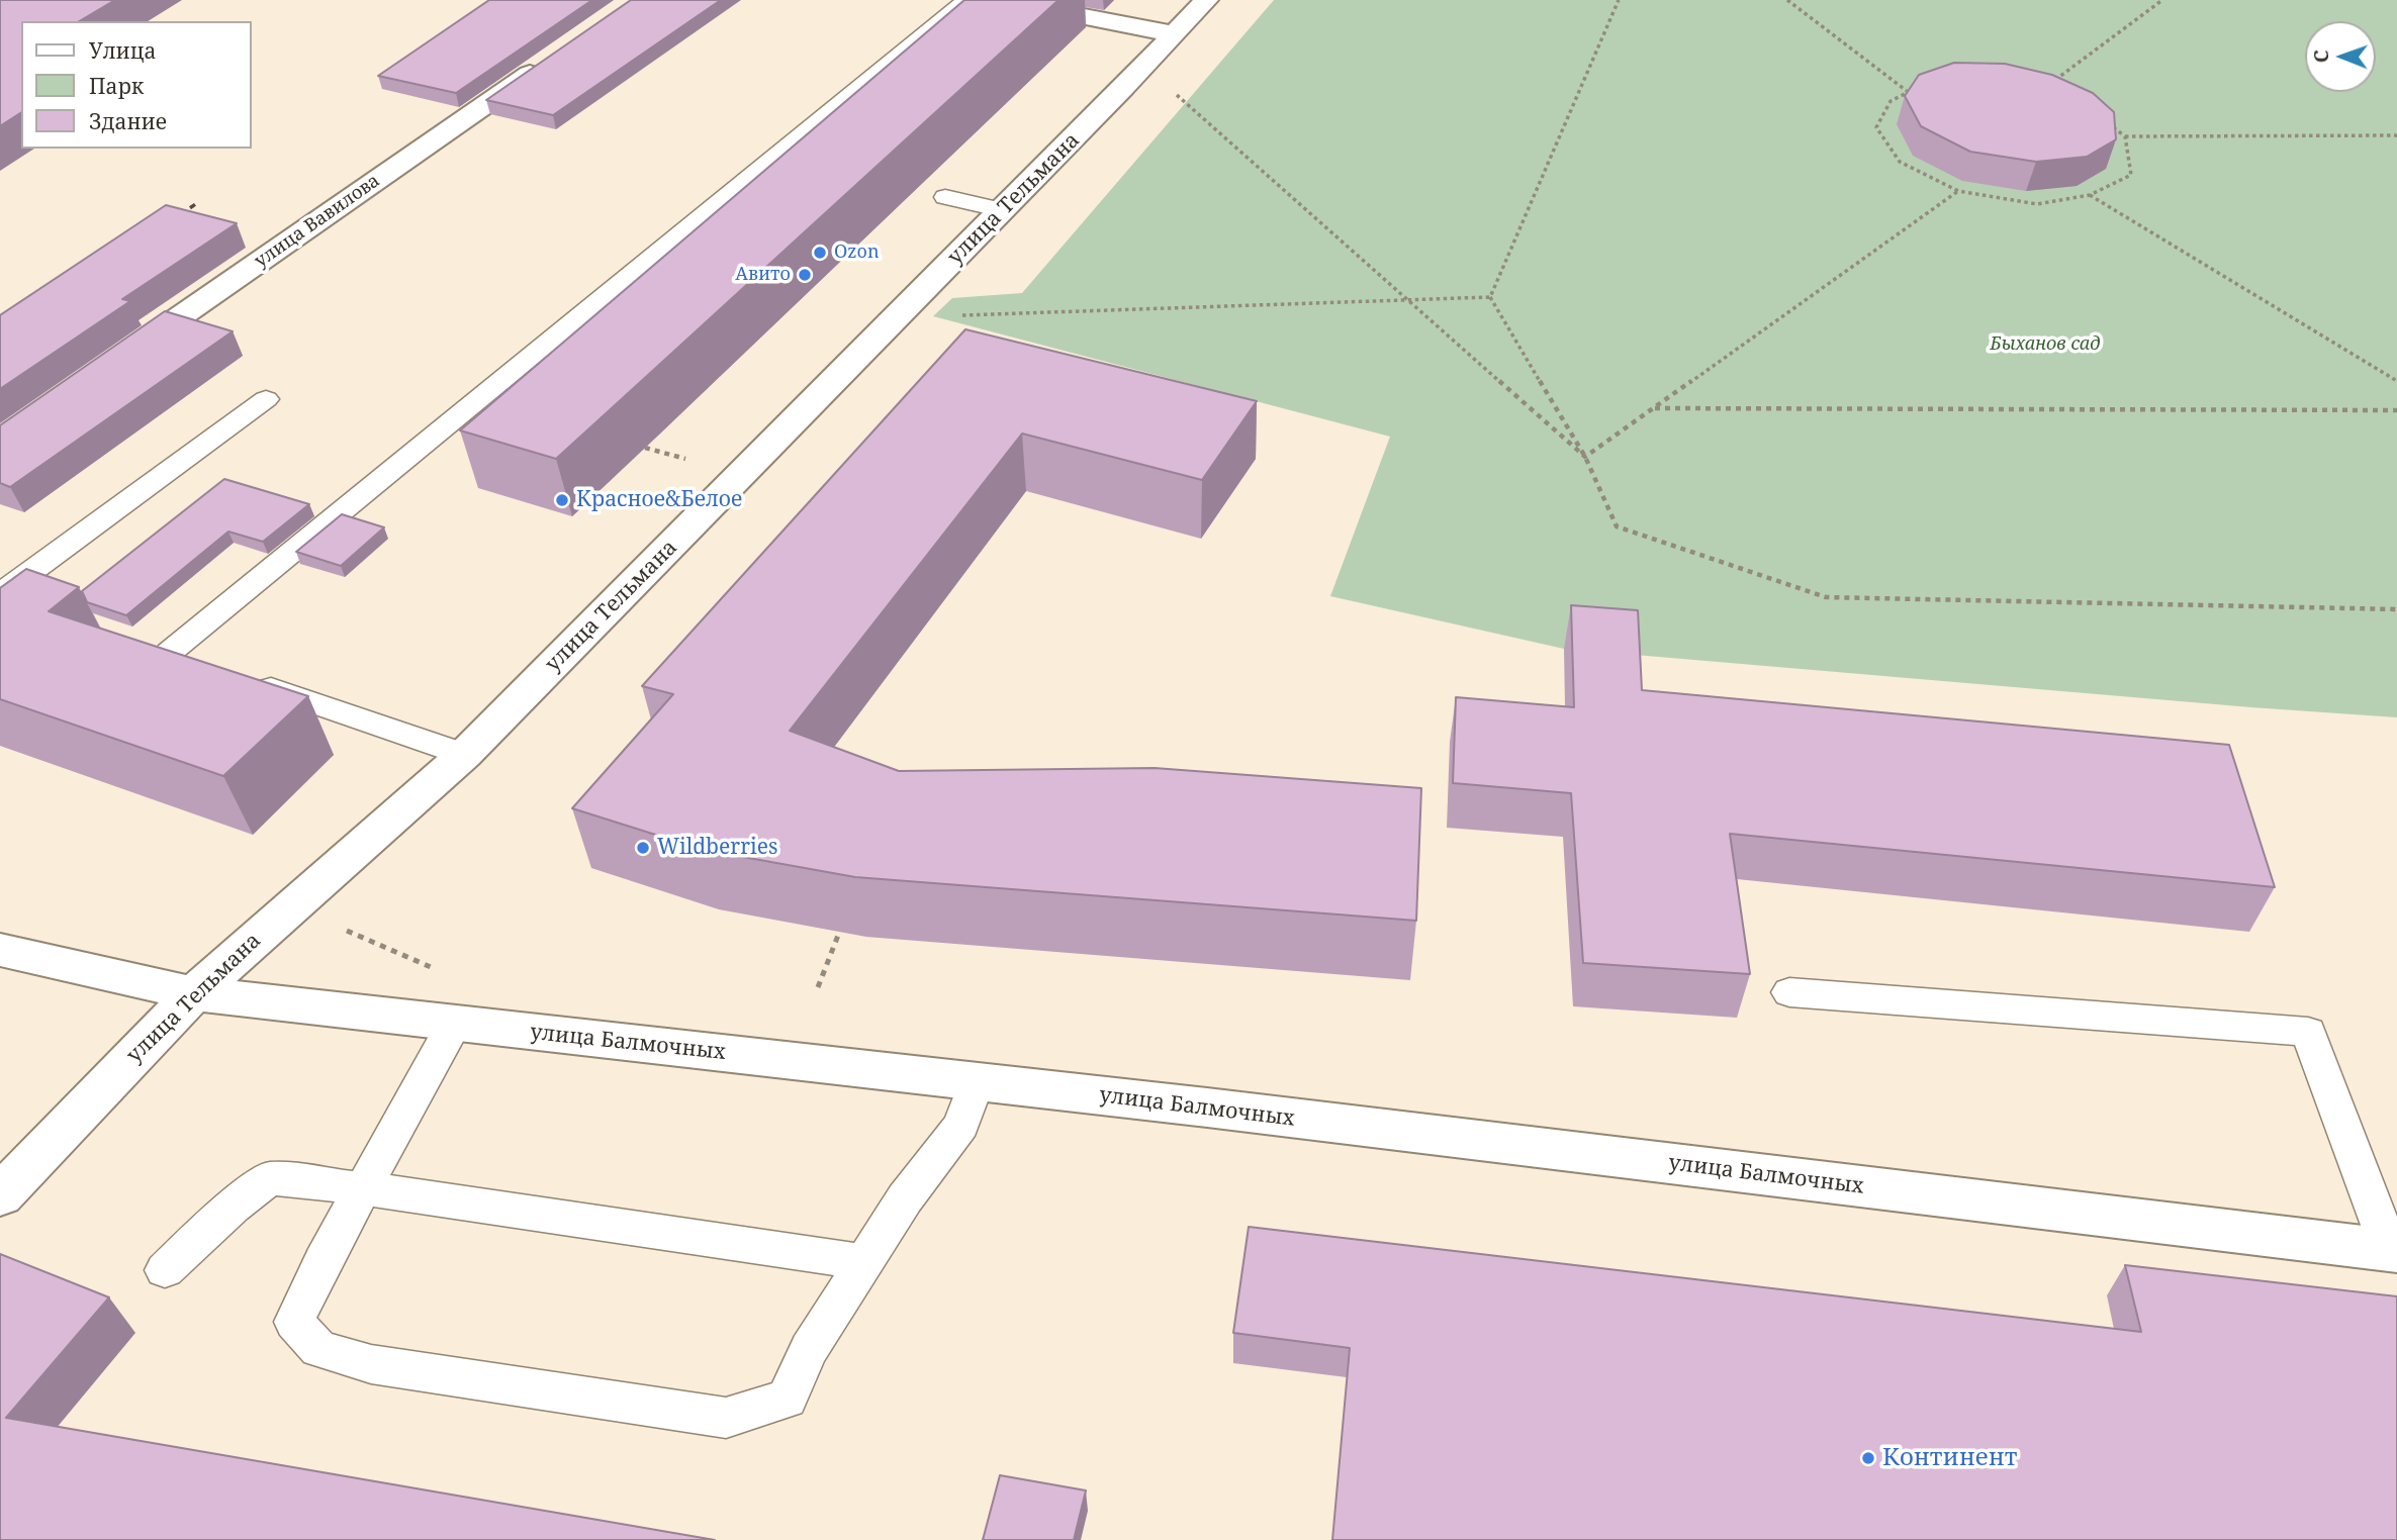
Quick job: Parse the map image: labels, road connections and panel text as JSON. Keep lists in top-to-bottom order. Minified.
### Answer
{"streets":{"street":["улица Тельмана","улица Вавилова","улица Балмочных"]},"crossings":[["улица Тельмана","улица Балмочных"]],"parks":["Быханов сад"],"places":["Ozon","Авито","Красное&Белое","Wildberries","Континент"],"legend":["Улица","Парк","Здание"],"north":"left"}
